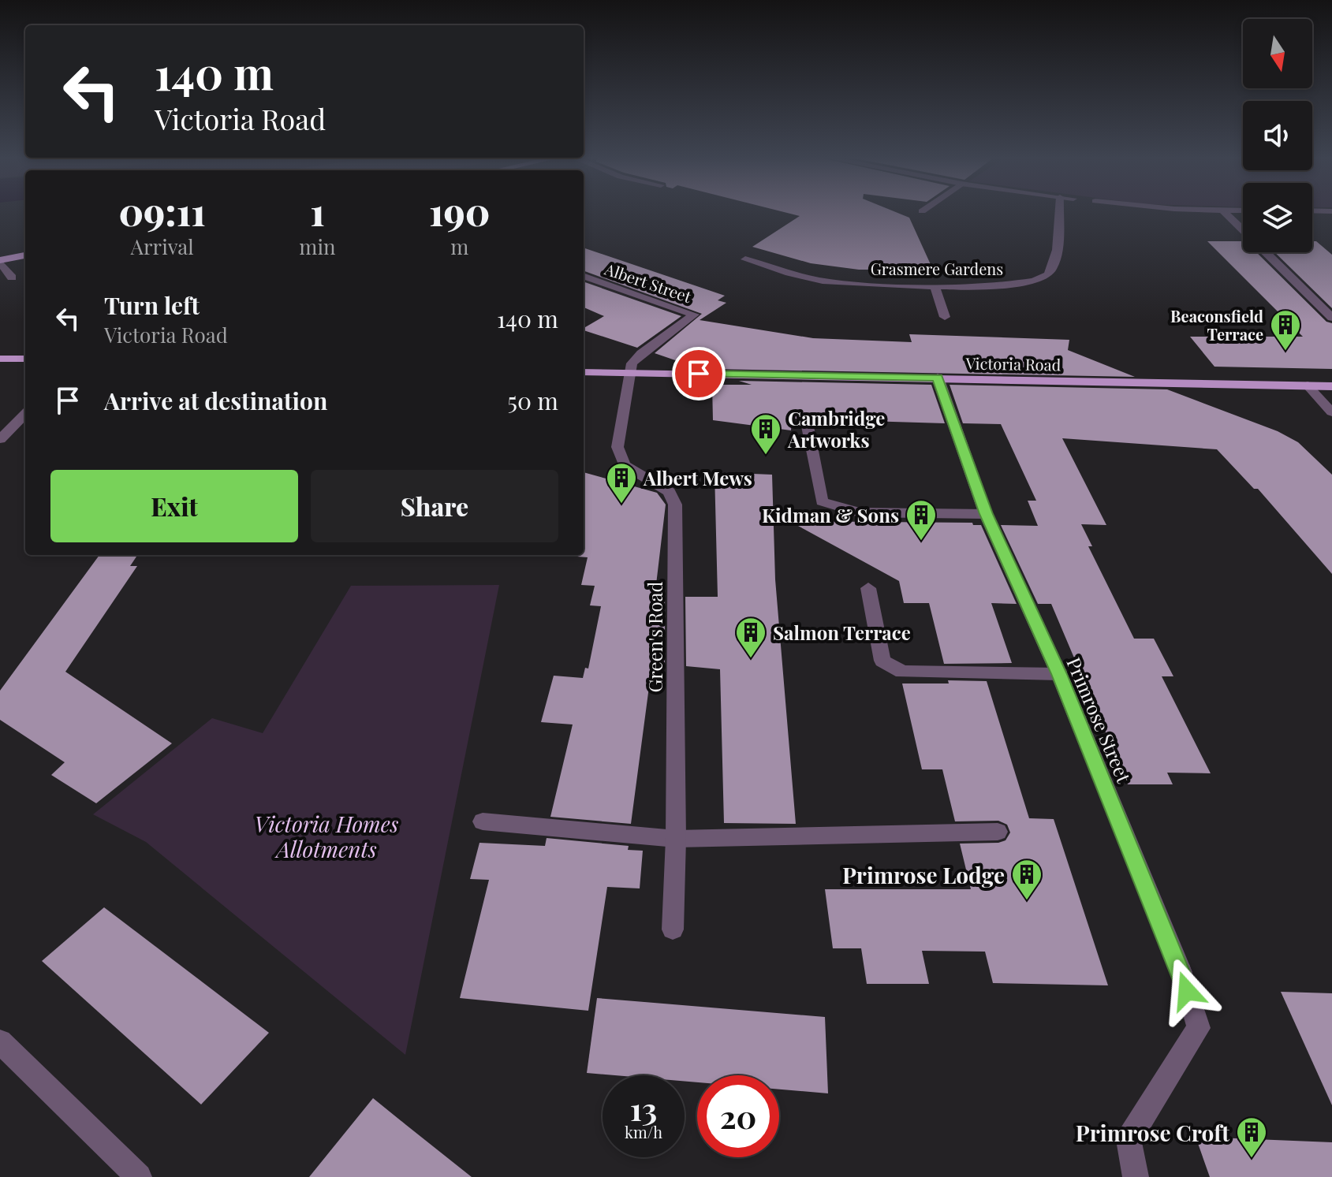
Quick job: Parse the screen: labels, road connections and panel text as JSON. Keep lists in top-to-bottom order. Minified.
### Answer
{"streets":{"main road":["Victoria Road"],"street":["Grasmere Gardens","Albert Street","Green's Road","Primrose Street"]},"crossings":[["Albert Street","Victoria Road"],["Albert Street","Green's Road"],["Victoria Road","Green's Road"],["Victoria Road","Primrose Street"]],"parks":["Victoria Homes Allotments"],"places":{"building":["Beaconsfield Terrace","Cambridge Artworks","Albert Mews","Kidman & Sons","Salmon Terrace","Primrose Lodge","Primrose Croft"]},"north":"bottom","page":{"turn":["140 m","Victoria Road"],"eta":["09:11","Arrival","1","min","190","m"],"list":[{"name":"Turn left","note":"Victoria Road","value":"140 m"},{"name":"Arrive at destination","value":"50 m"}],"buttons":["Exit","Share"],"speed":"13 km/h","limit":"20"}}
